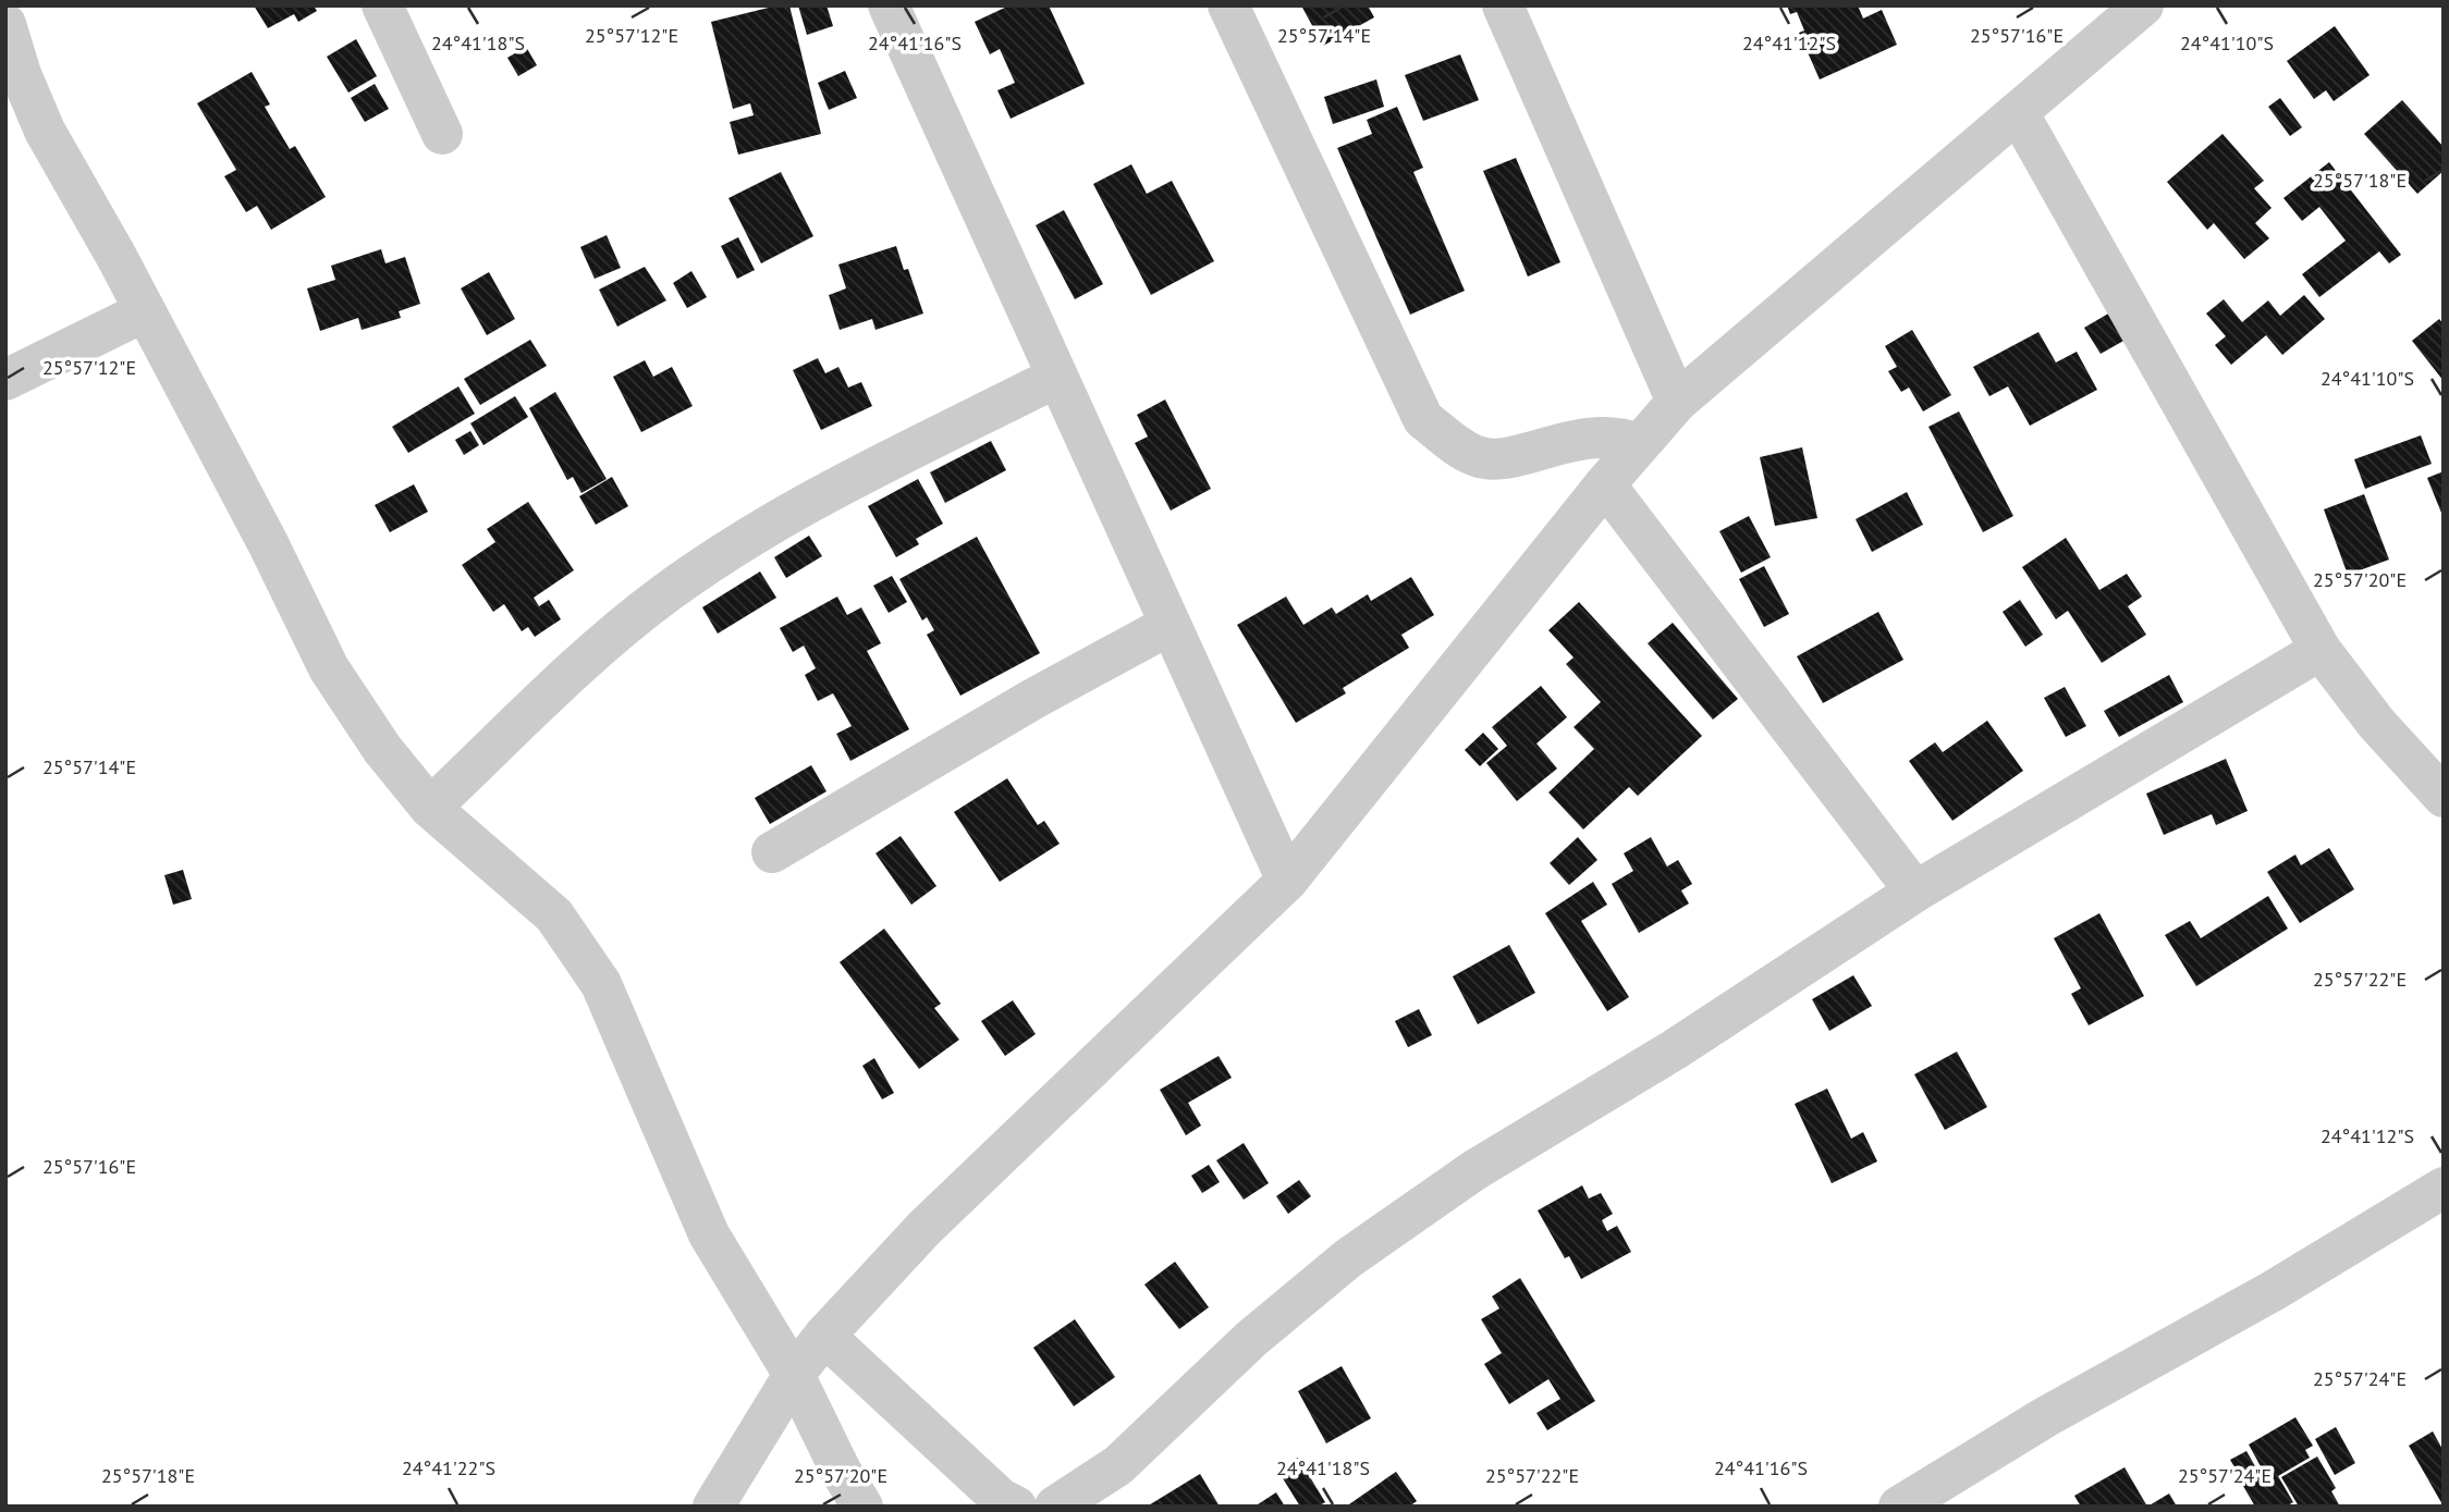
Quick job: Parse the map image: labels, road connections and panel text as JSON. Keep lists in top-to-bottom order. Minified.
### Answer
{"coordinates":["25°57'12\"E","25°57'14\"E","25°57'16\"E","24°41'18\"S","24°41'16\"S","24°41'12\"S","24°41'10\"S","25°57'18\"E","25°57'20\"E","25°57'22\"E","25°57'24\"E","24°41'22\"S"]}
